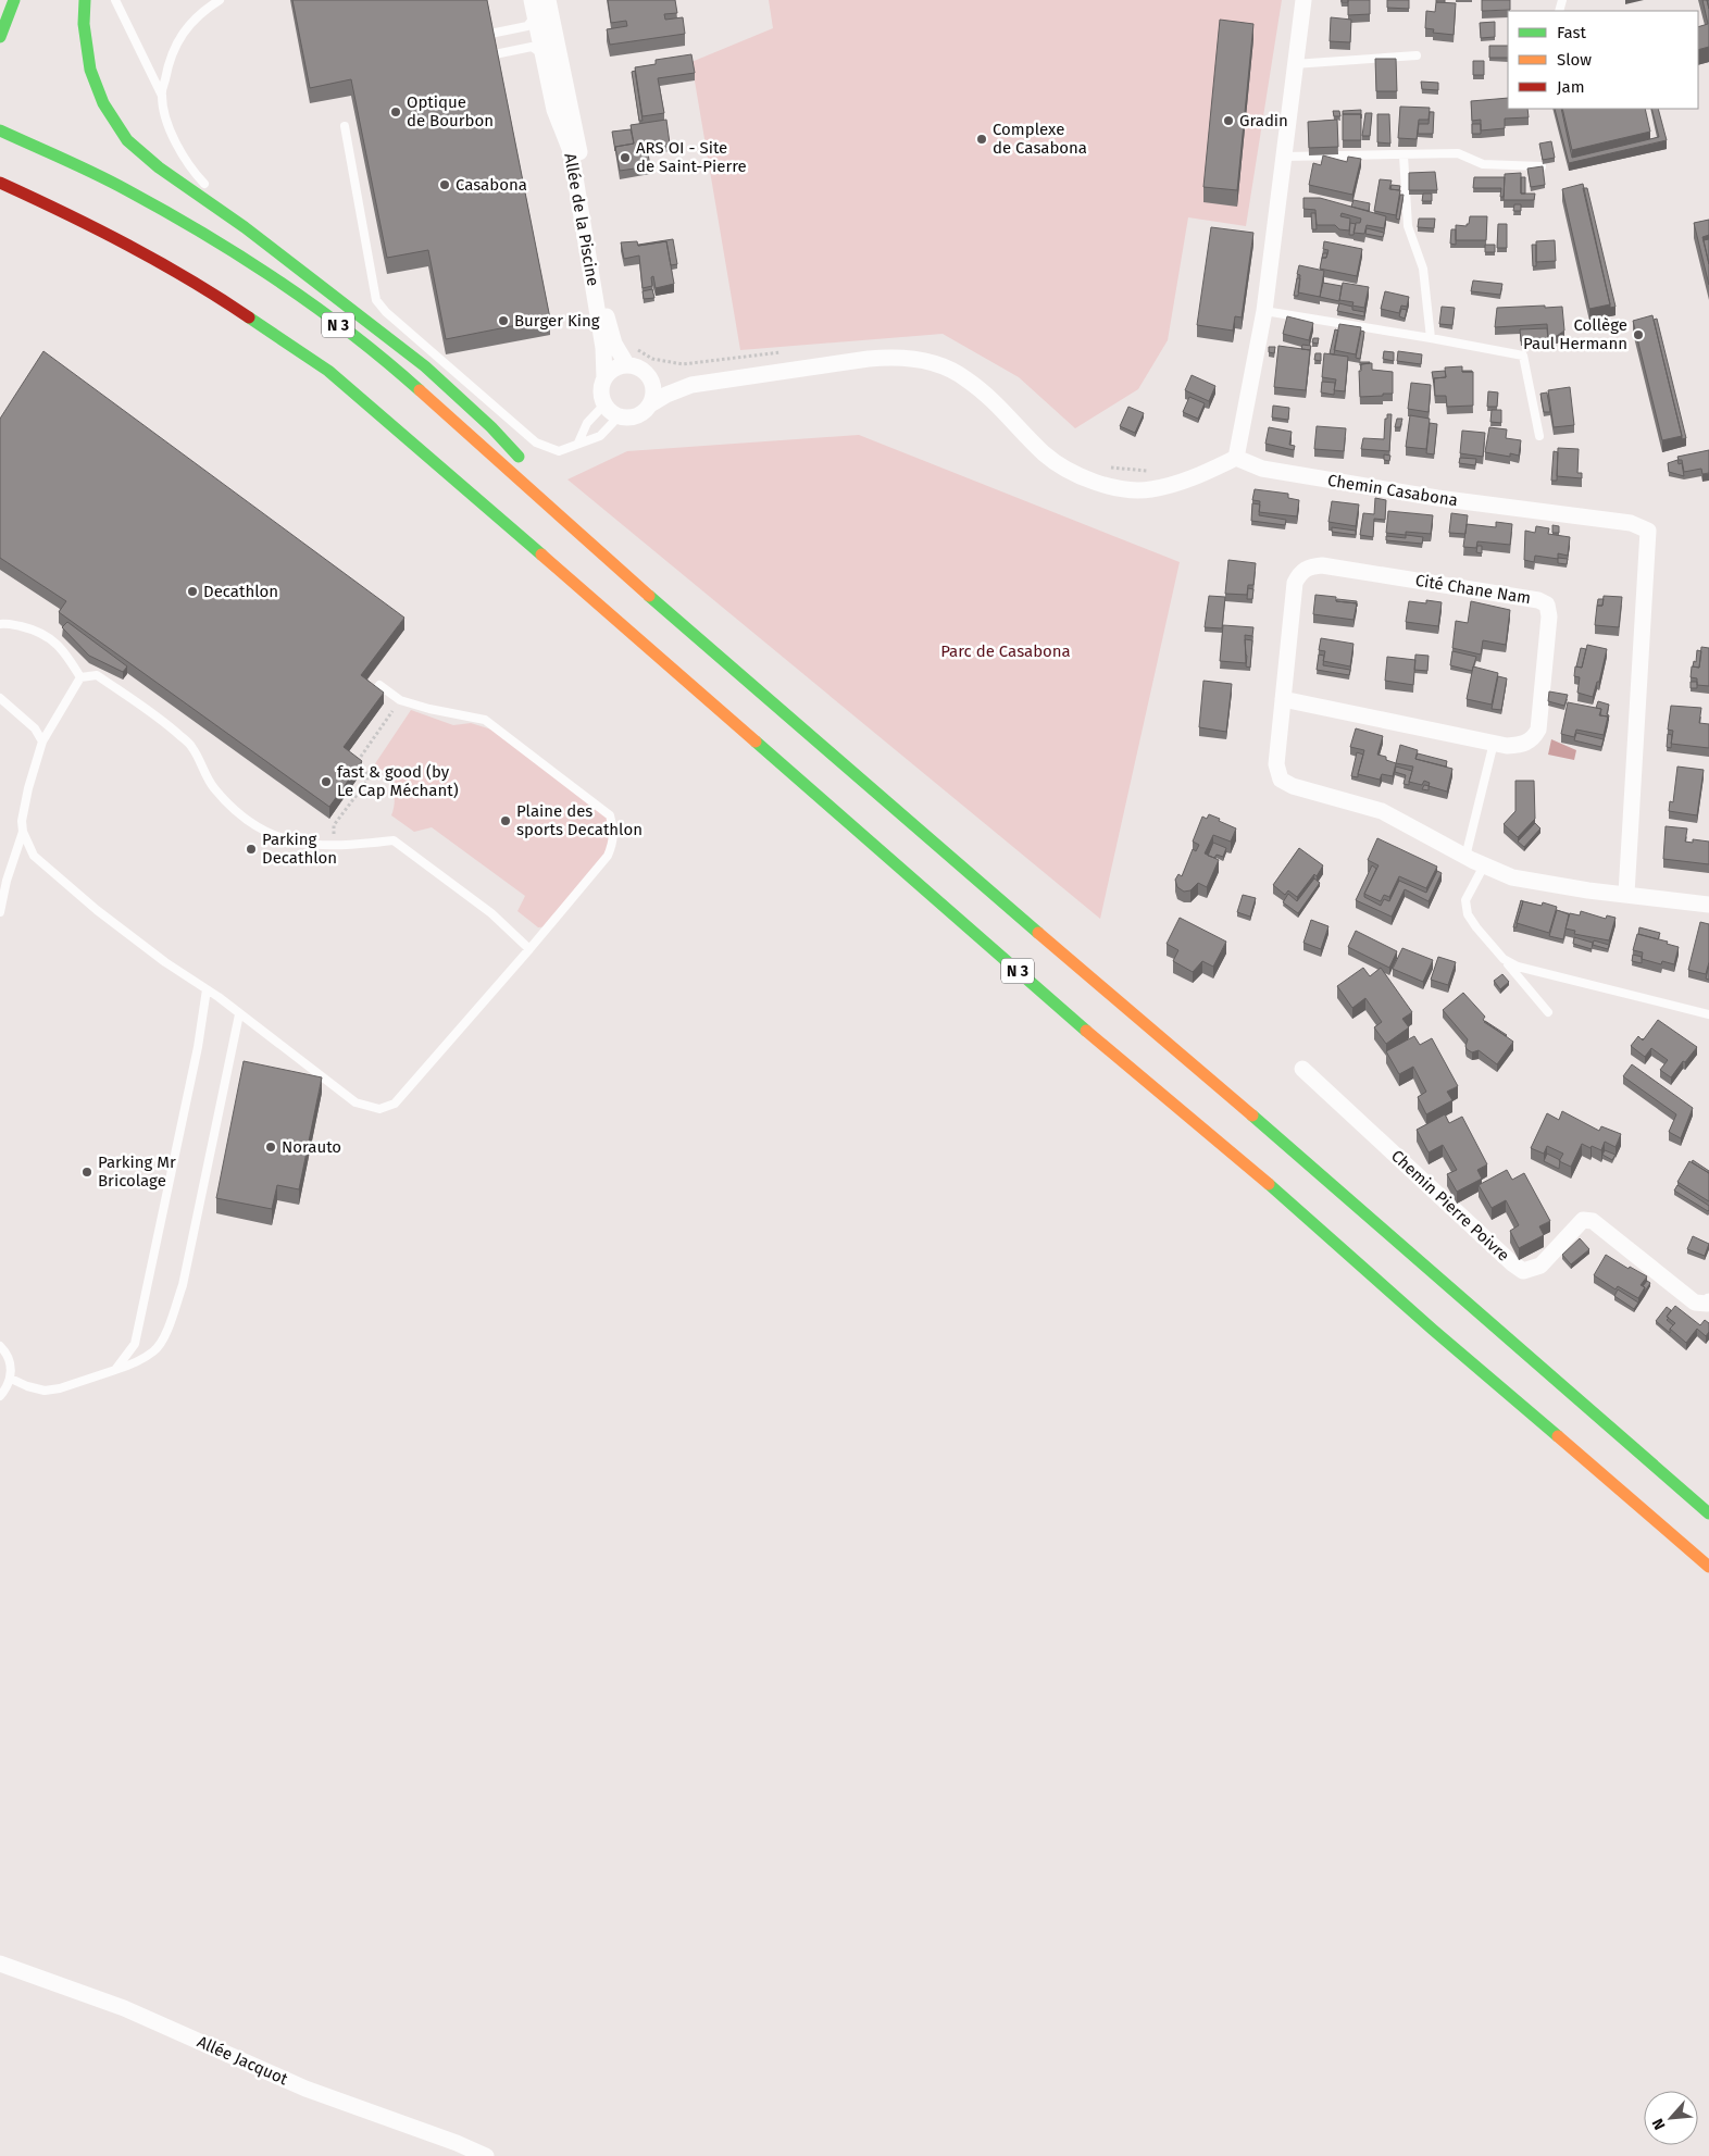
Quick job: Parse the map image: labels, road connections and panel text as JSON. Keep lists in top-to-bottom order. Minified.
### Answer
{"streets":{"main road":["N 3"],"street":["Allée de la Piscine","Chemin Casabona","Cité Chane Nam","Chemin Pierre Poivre","Allée Jacquot"]},"crossings":[["Chemin Casabona","Cité Chane Nam"]],"parks":["Parc de Casabona"],"places":["Optique de Bourbon","Gradin","Complexe de Casabona","ARS OI - Site de Saint-Pierre","Casabona","Burger King","Collège Paul Hermann","Decathlon","fast & good (by Le Cap Méchant)","Plaine des sports Decathlon","Parking Decathlon","Norauto","Parking Mr Bricolage"],"legend":["Fast","Slow","Jam"],"north":"bottom left"}
